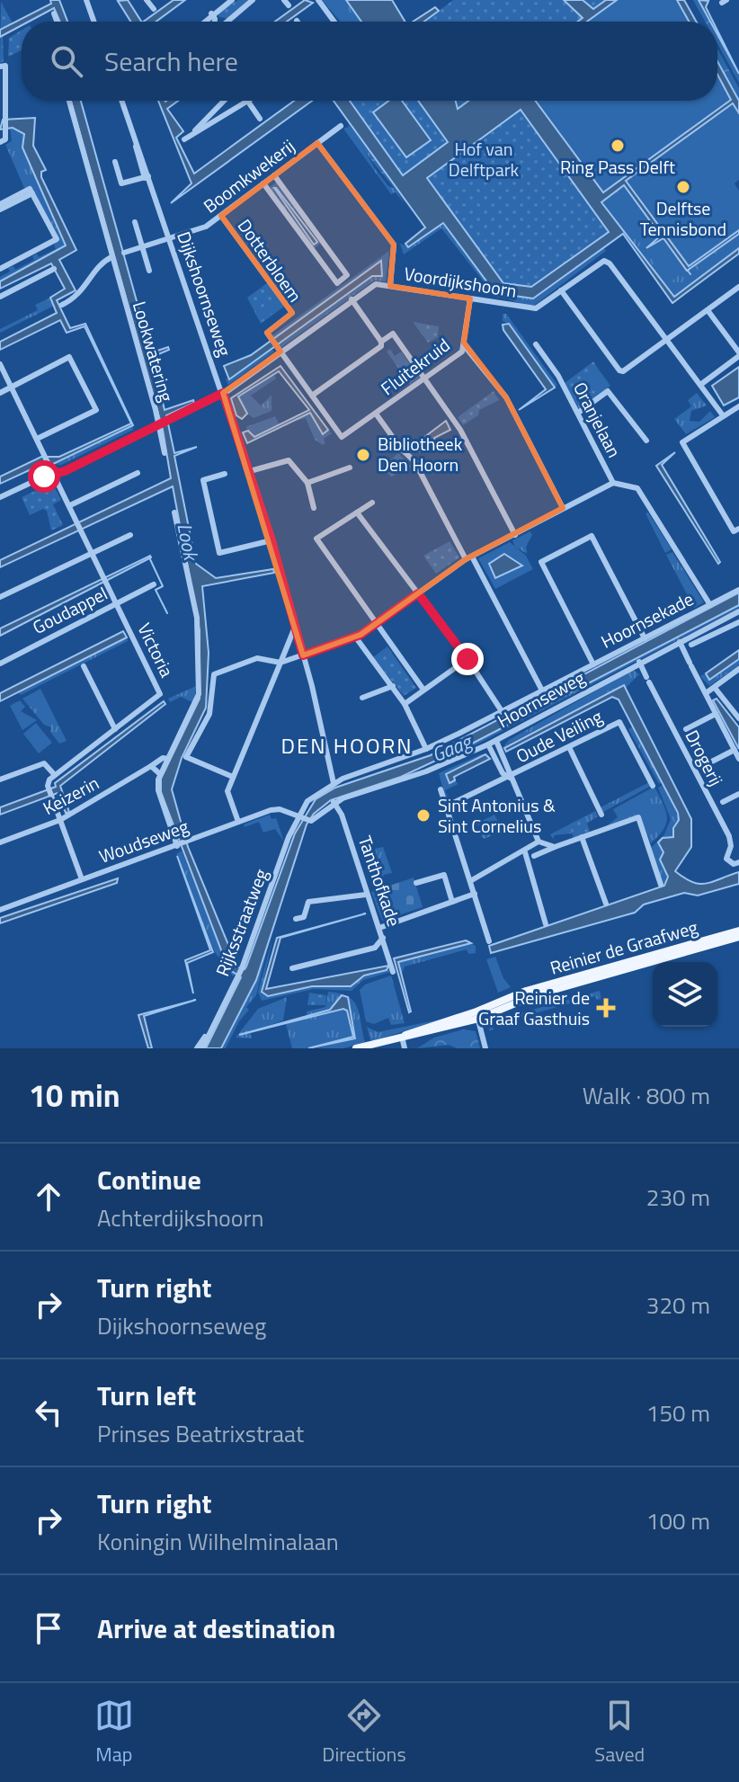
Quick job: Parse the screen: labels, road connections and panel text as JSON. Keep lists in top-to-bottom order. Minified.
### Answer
{"streets":{"main road":["Reinier de Graafweg"],"street":["Boomkwekerij","Dotterbloem","Voordijkshoorn","Dijkshoornseweg","Lookwatering","Fluitekruid","Oranjelaan","Goudappel","Hoornsekade","Victoria","Hoornseweg","Oude Veiling","Drogerij","Keizerin","Woudseweg","Tanthofkade","Rijksstraatweg"]},"crossings":[["Boomkwekerij","Dotterbloem"],["Boomkwekerij","Dijkshoornseweg"],["Dotterbloem","Voordijkshoorn"],["Dotterbloem","Fluitekruid"],["Voordijkshoorn","Dijkshoornseweg"],["Voordijkshoorn","Lookwatering"],["Voordijkshoorn","Fluitekruid"],["Voordijkshoorn","Victoria"],["Dijkshoornseweg","Hoornsekade"],["Oranjelaan","Hoornsekade"],["Goudappel","Victoria"],["Hoornsekade","Hoornseweg"],["Hoornsekade","Woudseweg"],["Hoornsekade","Rijksstraatweg"],["Victoria","Keizerin"],["Victoria","Woudseweg"],["Hoornseweg","Drogerij"],["Hoornseweg","Woudseweg"],["Hoornseweg","Tanthofkade"],["Hoornseweg","Rijksstraatweg"],["Woudseweg","Rijksstraatweg"]],"districts":["DEN HOORN"],"water":["Look","Gaag"],"parks":["Hof van Delftpark"],"places":{"other":["Ring Pass Delft","Delftse Tennisbond","Bibliotheek Den Hoorn","Sint Antonius & Sint Cornelius"],"health":["Reinier de Graaf Gasthuis"]},"page":{"search":"Search here","heading":["10 min","Walk · 800 m"],"list":[["Continue","Achterdijkshoorn","230 m"],["Turn right","Dijkshoornseweg","320 m"],["Turn left","Prinses Beatrixstraat","150 m"],["Turn right","Koningin Wilhelminalaan","100 m"],"Arrive at destination"],"nav":["Map","Directions","Saved"]}}
